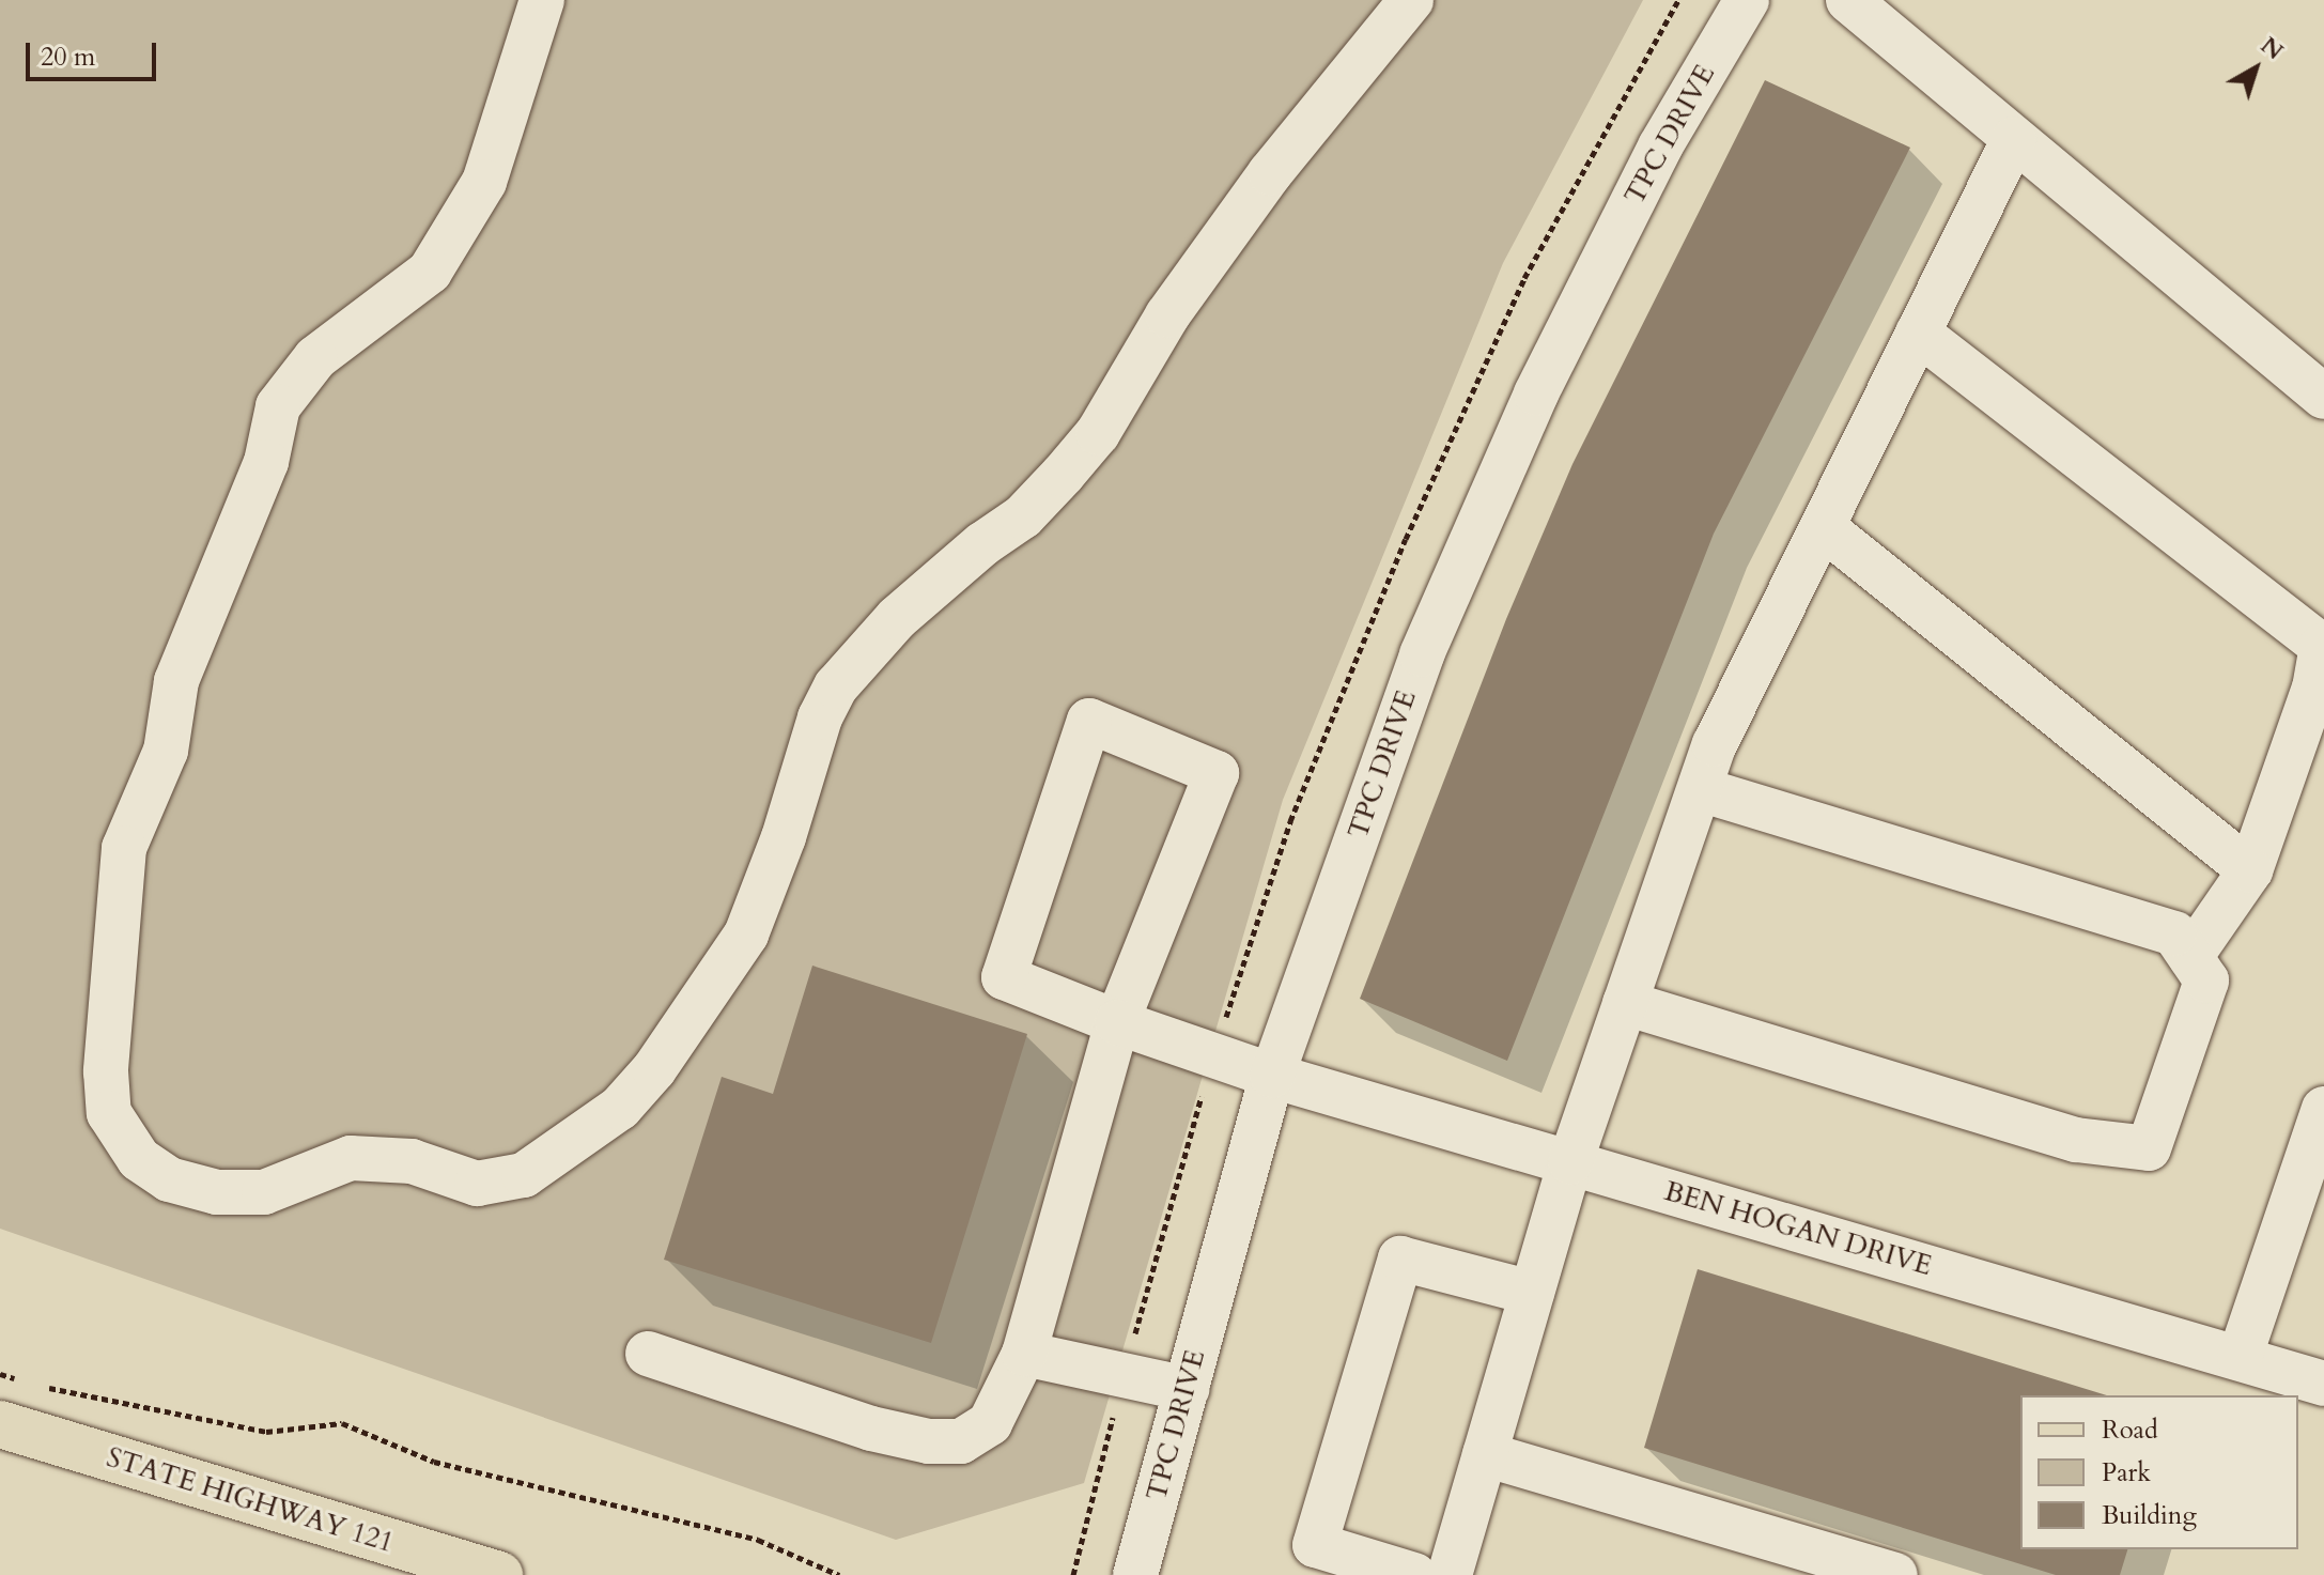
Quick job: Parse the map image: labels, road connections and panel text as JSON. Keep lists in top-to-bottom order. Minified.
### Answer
{"streets":{"main road":["STATE HIGHWAY 121"],"street":["TPC DRIVE","BEN HOGAN DRIVE"]},"crossings":[["TPC DRIVE","BEN HOGAN DRIVE"]],"legend":["Road","Park","Building"],"scale_bar":"20 m","north":"top right"}
